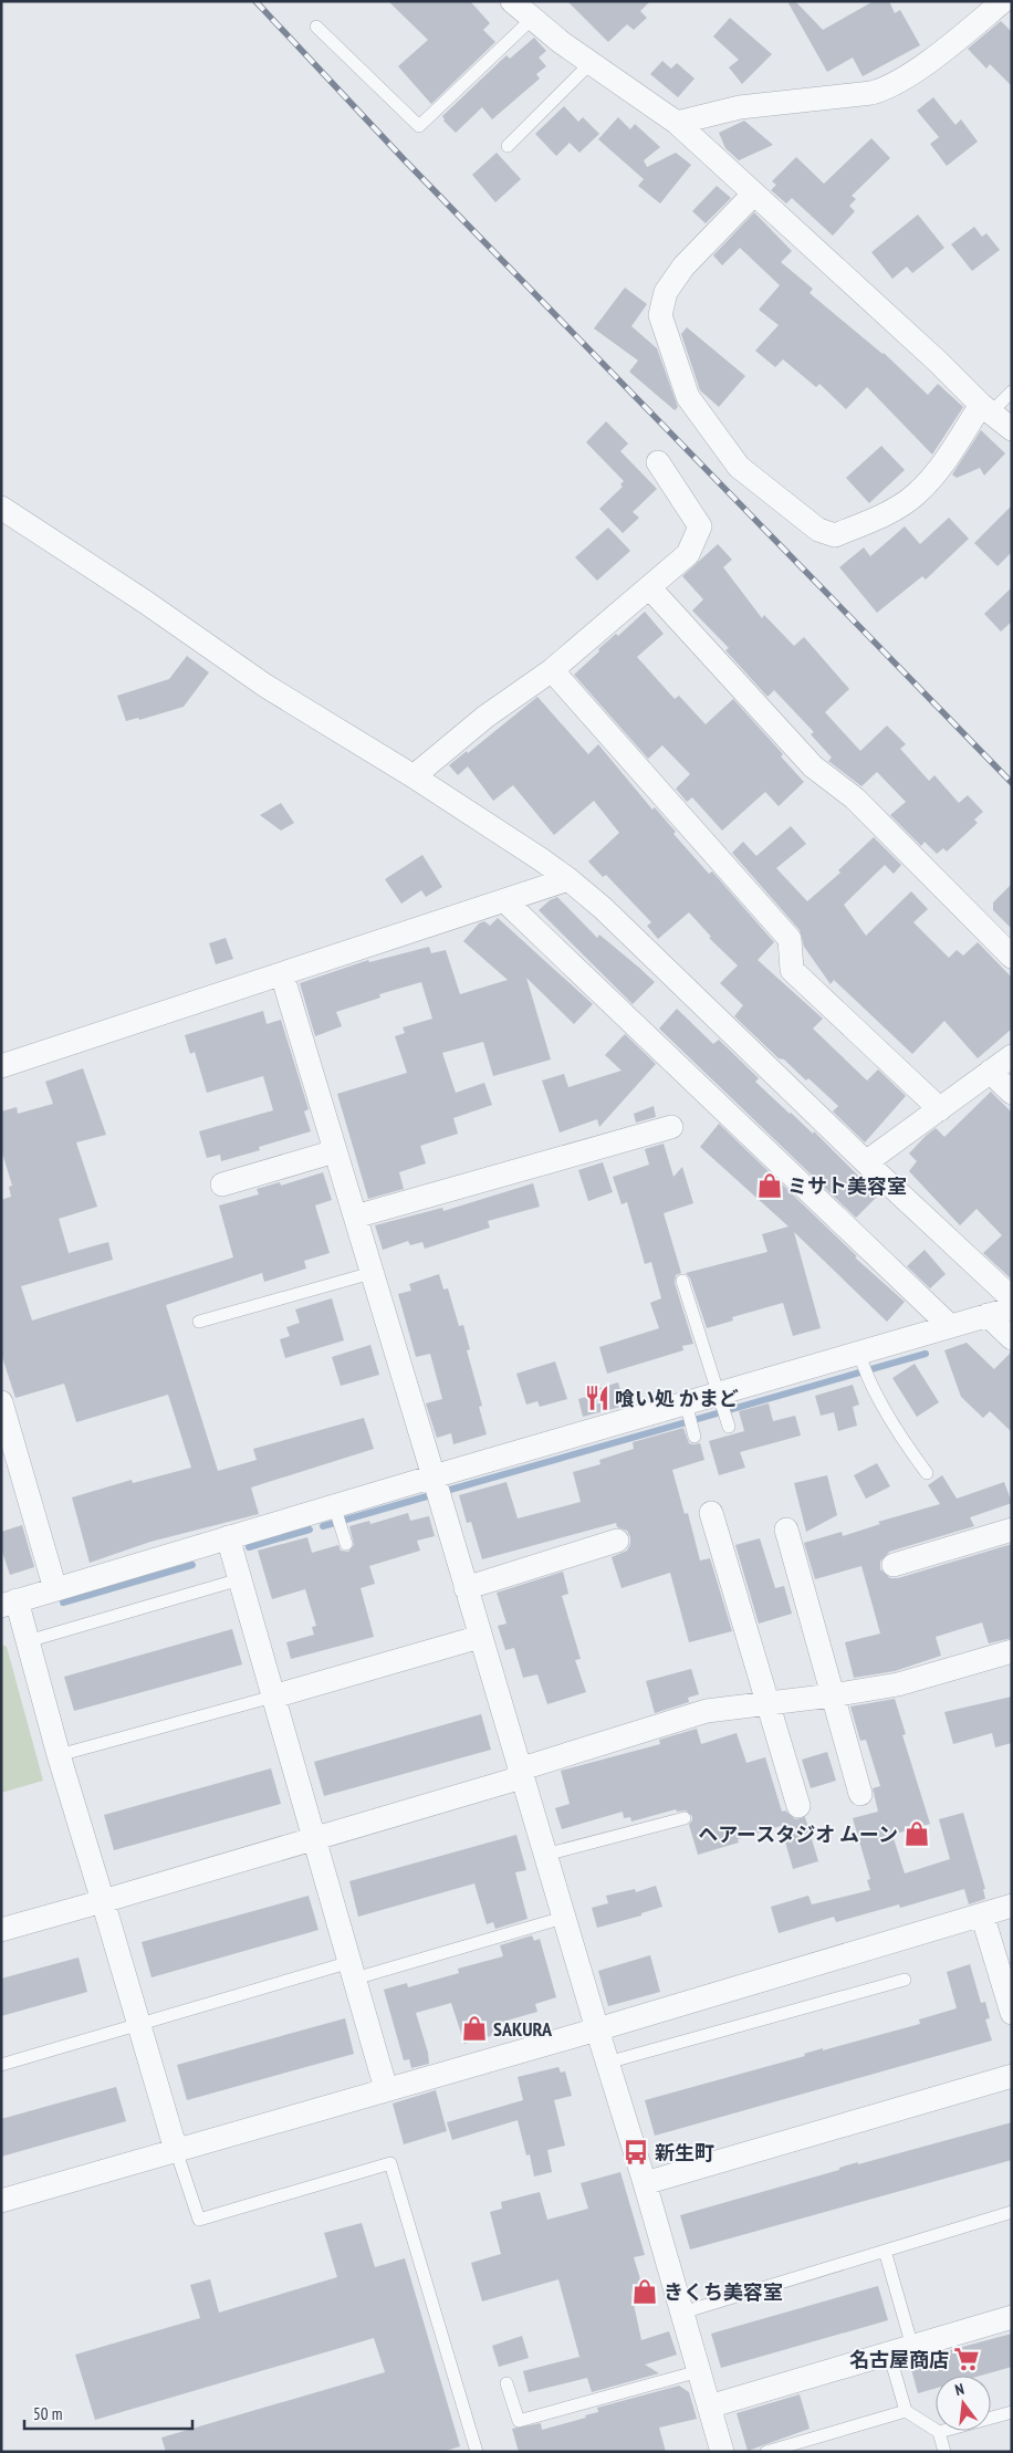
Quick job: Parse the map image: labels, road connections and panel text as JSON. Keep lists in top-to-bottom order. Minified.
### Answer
{"places":{"shop":["ミサト美容室","ヘアースタジオ ムーン","SAKURA","きくち美容室"],"restaurant":["喰い処 かまど"],"bus stop":["新生町"],"supermarket":["名古屋商店"]},"scale_bar":"50 m","north":"top"}
